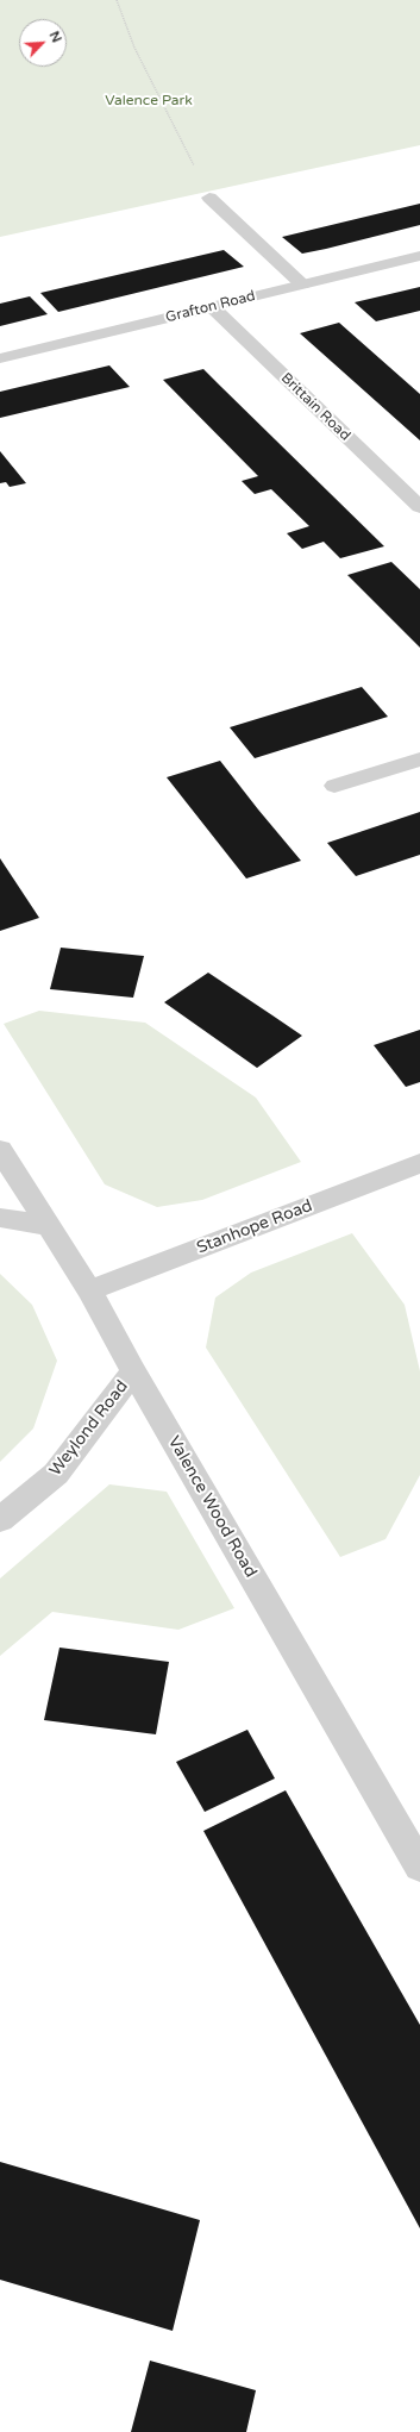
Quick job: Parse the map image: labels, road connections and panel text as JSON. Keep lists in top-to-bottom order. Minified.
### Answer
{"streets":{"street":["Grafton Road","Brittain Road","Stanhope Road","Weylond Road","Valence Wood Road"]},"crossings":[["Grafton Road","Brittain Road"],["Stanhope Road","Valence Wood Road"],["Weylond Road","Valence Wood Road"]],"parks":["Valence Park"],"north":"top right"}
